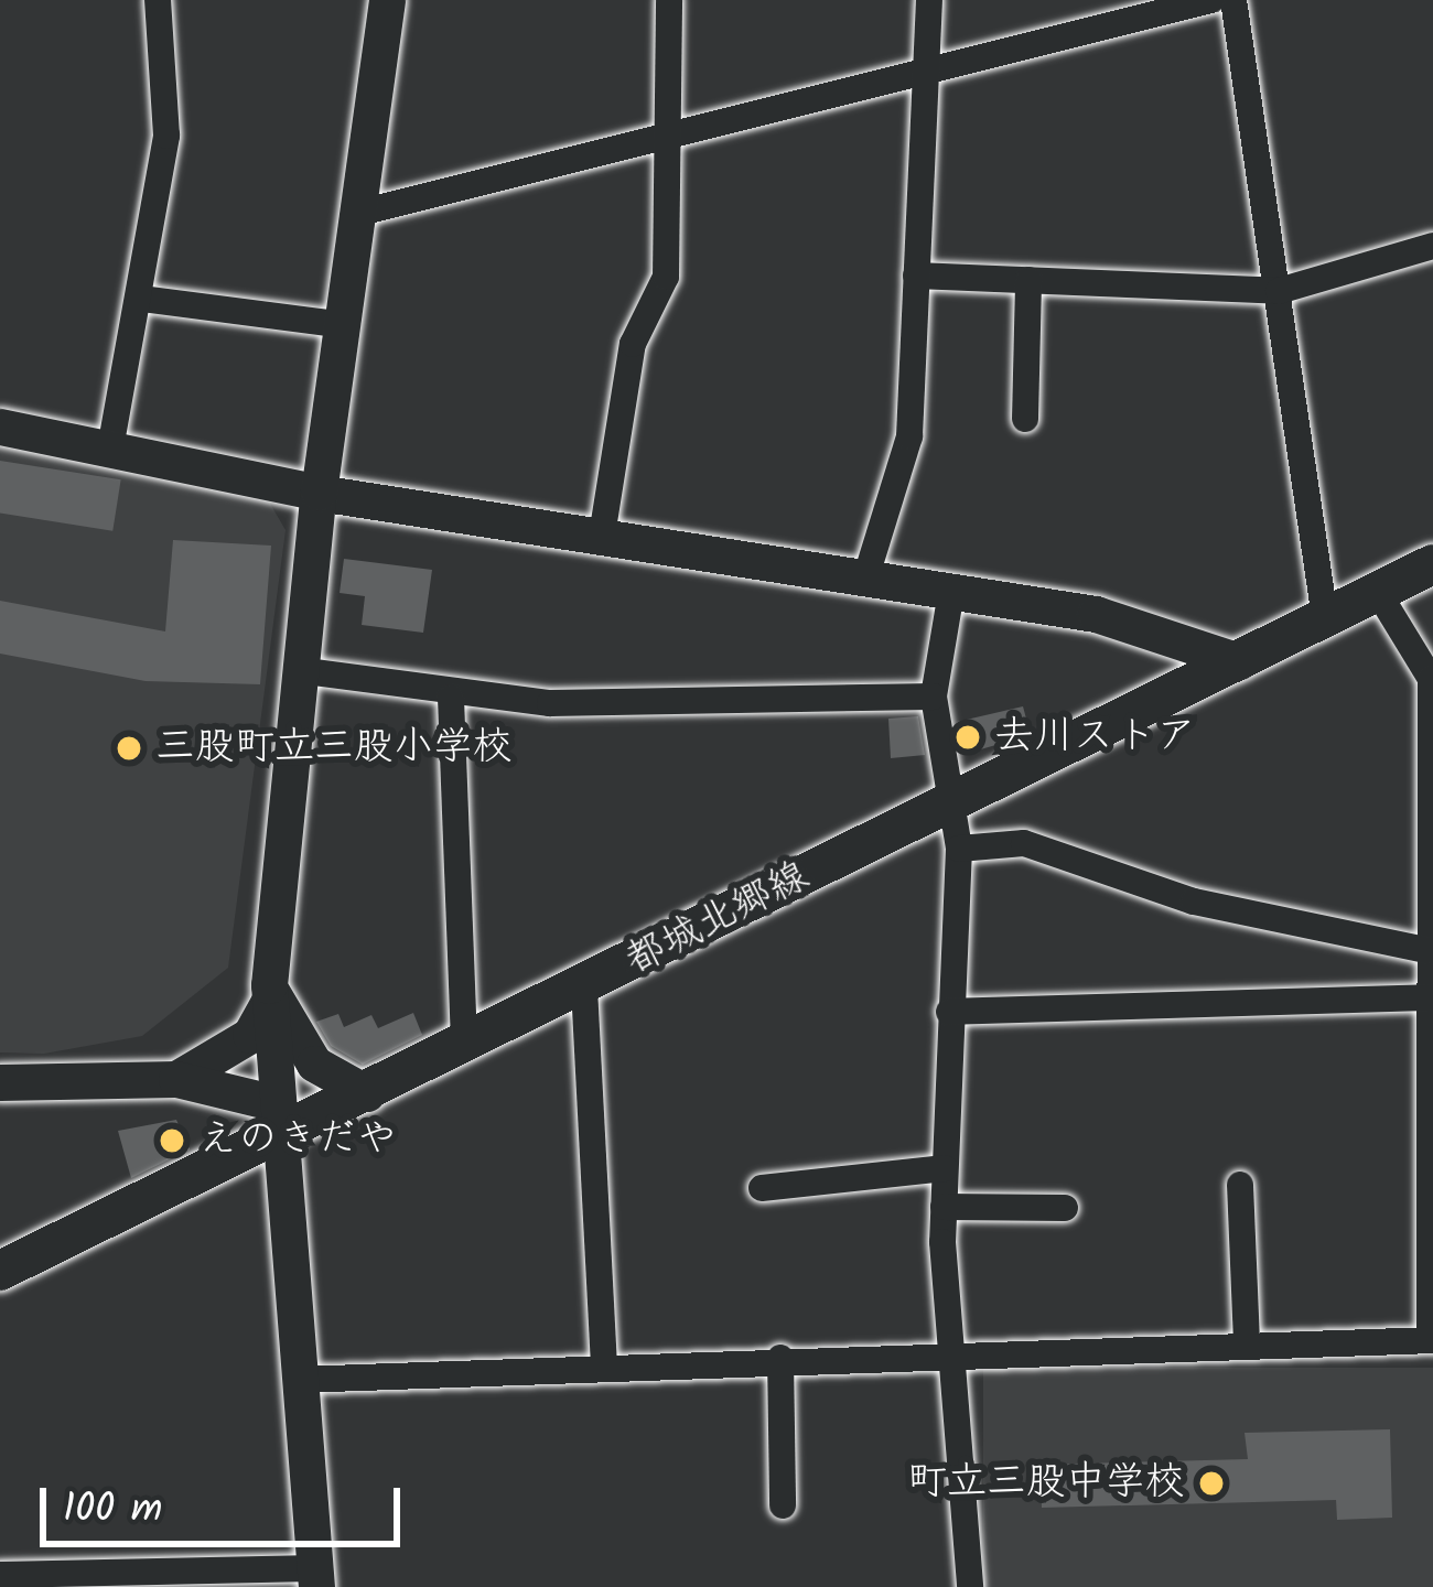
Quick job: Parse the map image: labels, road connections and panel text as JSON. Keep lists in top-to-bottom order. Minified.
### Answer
{"streets":{"main road":["都城北郷線"]},"places":["去川ストア","三股町立三股小学校","えのきだや","町立三股中学校"],"scale_bar":"100 m"}
